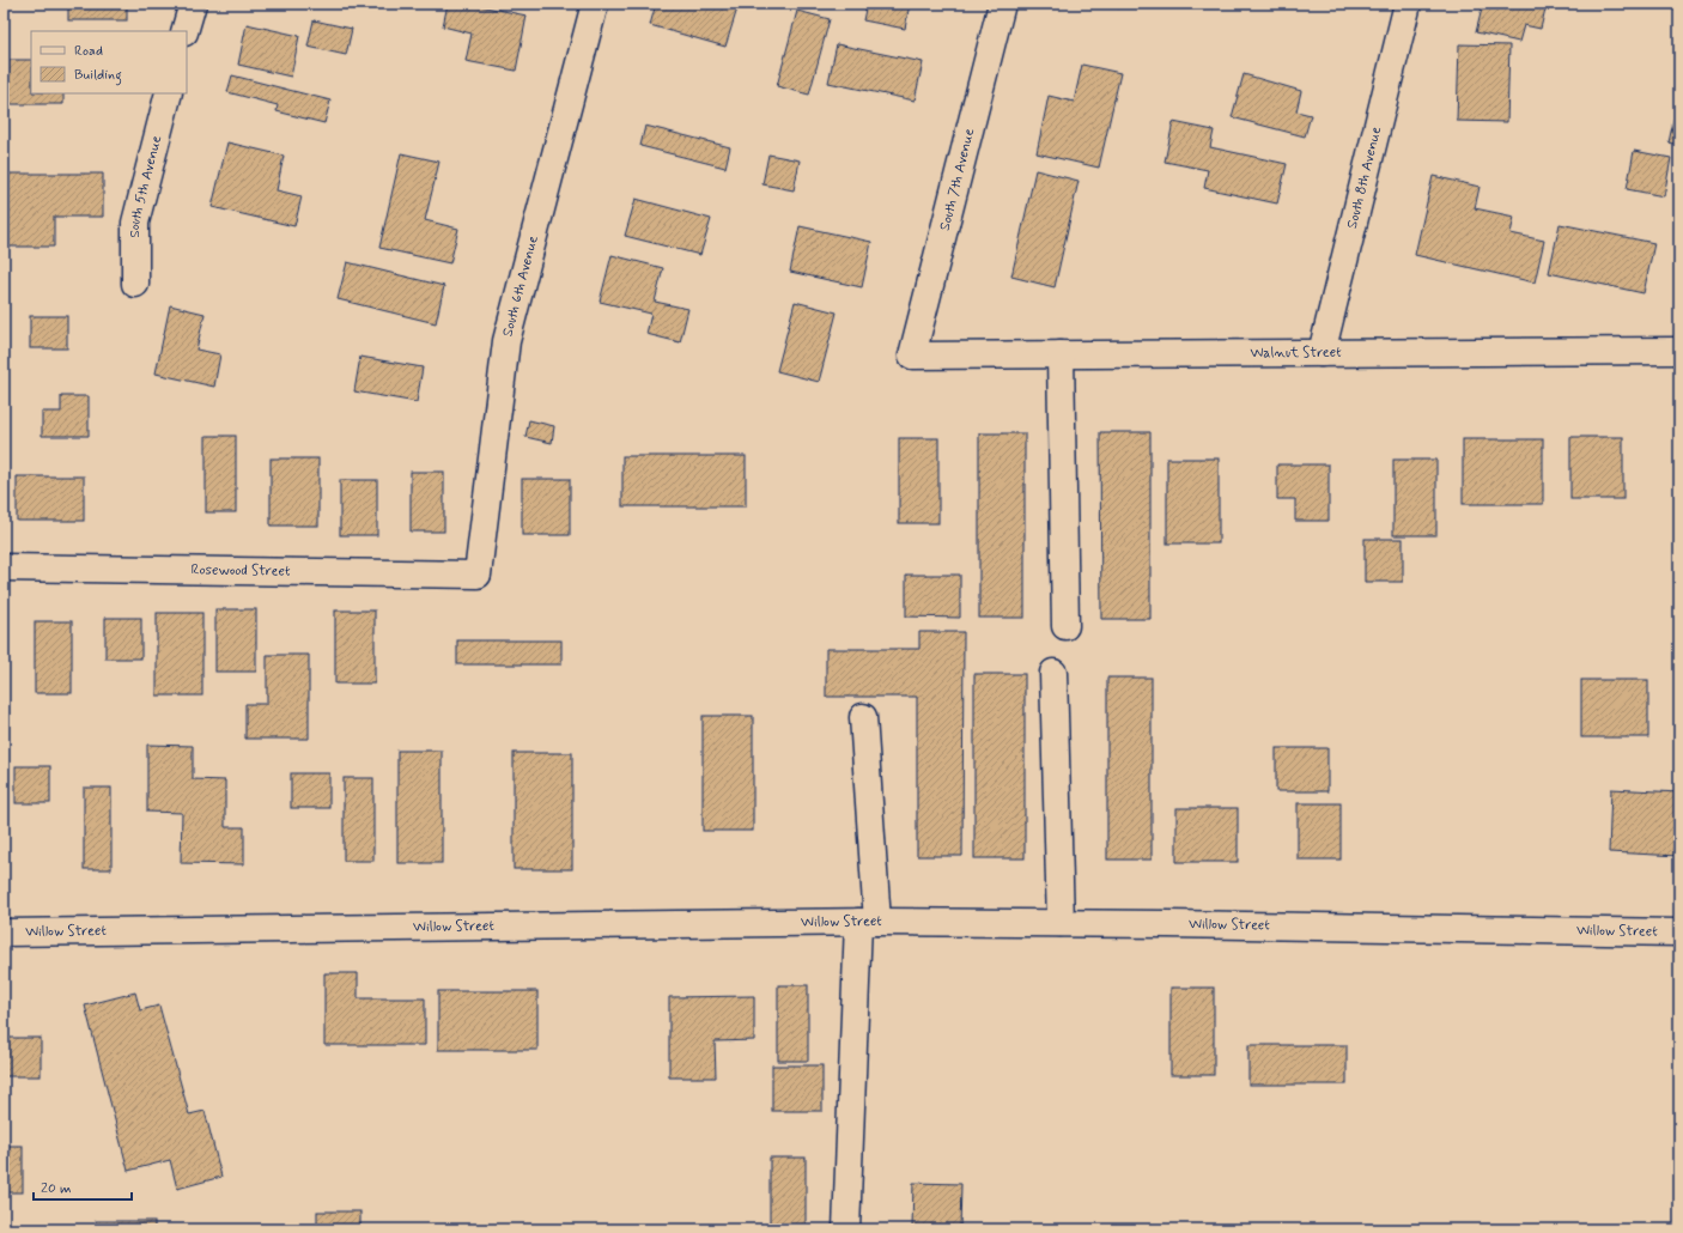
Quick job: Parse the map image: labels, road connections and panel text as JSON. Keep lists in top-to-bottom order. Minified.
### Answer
{"streets":{"street":["South 8th Avenue","South 7th Avenue","South 5th Avenue","South 6th Avenue","Walnut Street","Rosewood Street","Willow Street"]},"crossings":[["South 8th Avenue","Walnut Street"],["South 7th Avenue","Walnut Street"],["South 6th Avenue","Rosewood Street"]],"legend":["Road","Building"],"scale_bar":"20 m"}
